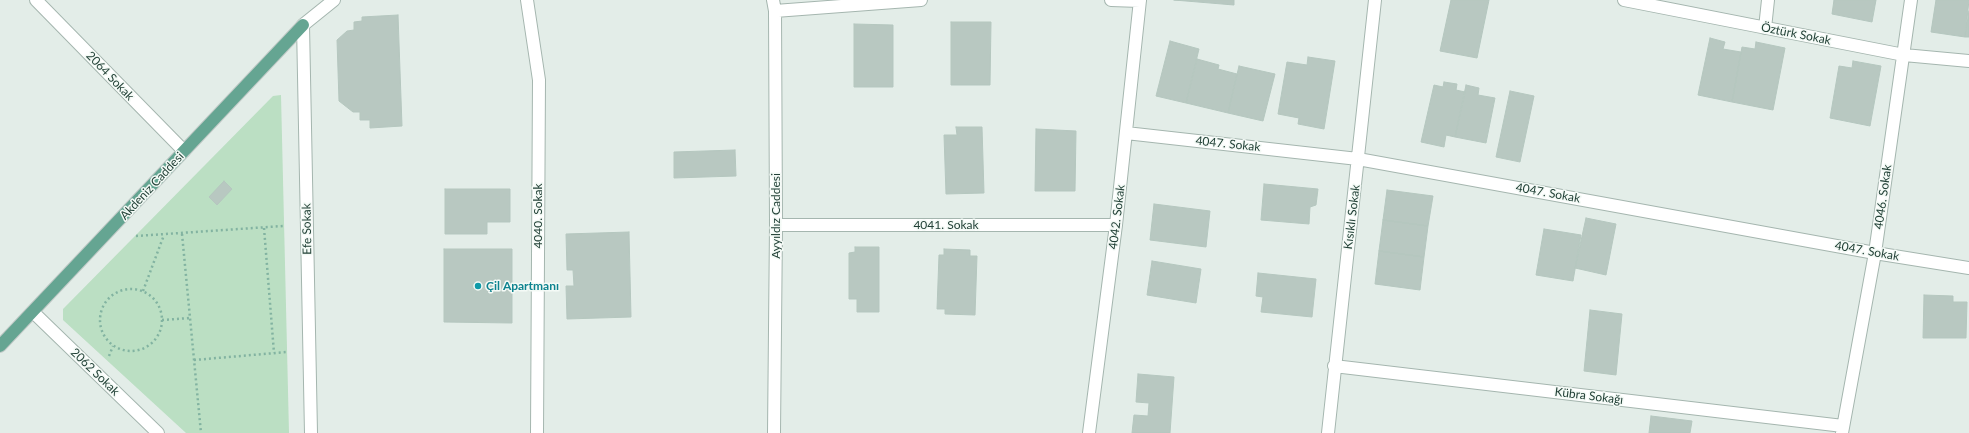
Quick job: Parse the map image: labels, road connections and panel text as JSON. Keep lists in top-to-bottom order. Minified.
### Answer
{"streets":{"main road":["Akdeniz Caddesi"],"street":["Öztürk Sokak","2064 Sokak","4047. Sokak","4046. Sokak","4040. Sokak","Ayyıldız Caddesi","4042. Sokak","Kısıklı Sokak","4041. Sokak","Efe Sokak","2062 Sokak","Kübra Sokağı"]},"crossings":[["Öztürk Sokak","4046. Sokak"],["2064 Sokak","Akdeniz Caddesi"],["4047. Sokak","4046. Sokak"],["4047. Sokak","4042. Sokak"],["4047. Sokak","Kısıklı Sokak"],["Akdeniz Caddesi","Efe Sokak"],["Akdeniz Caddesi","2062 Sokak"],["4046. Sokak","Kübra Sokağı"],["Ayyıldız Caddesi","4041. Sokak"],["4042. Sokak","4041. Sokak"],["Kısıklı Sokak","Kübra Sokağı"]],"places":["Çil Apartmanı"]}
